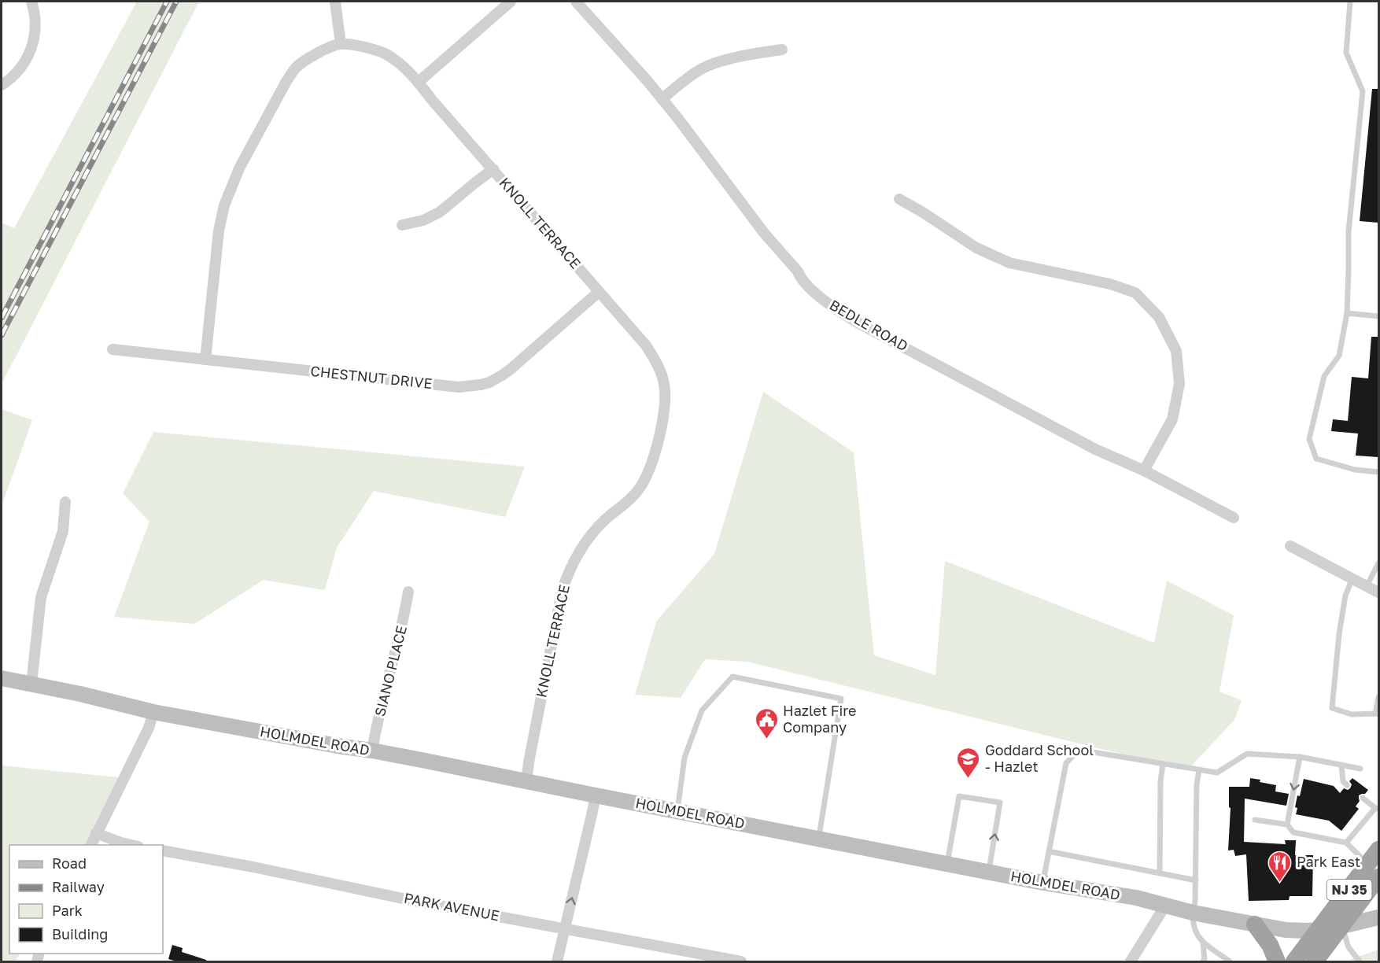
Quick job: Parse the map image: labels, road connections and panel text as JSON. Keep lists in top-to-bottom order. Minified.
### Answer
{"streets":{"highway":["NJ 35"],"main road":["HOLMDEL ROAD"],"street":["KNOLL TERRACE","BEDLE ROAD","CHESTNUT DRIVE","SIANO PLACE","PARK AVENUE"]},"crossings":[["KNOLL TERRACE","CHESTNUT DRIVE"],["KNOLL TERRACE","HOLMDEL ROAD"],["SIANO PLACE","HOLMDEL ROAD"],["HOLMDEL ROAD","NJ 35"]],"places":{"public building":["Hazlet Fire Company"],"school or university":["Goddard School - Hazlet"],"restaurant":["Park East"]},"legend":["Road","Railway","Park","Building"]}
